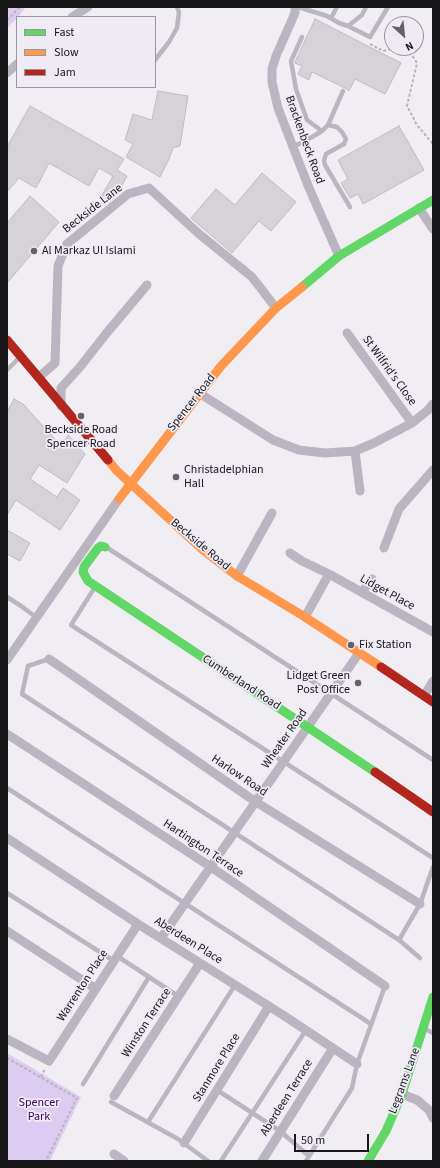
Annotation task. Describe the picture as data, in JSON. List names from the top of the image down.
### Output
{
  "streets": {
    "street": [
      "Brackenbeck Road",
      "Beckside Lane",
      "St Wilfrid's Close",
      "Spencer Road",
      "Beckside Road",
      "Lidget Place",
      "Cumberland Road",
      "Wheater Road",
      "Harlow Road",
      "Hartington Terrace",
      "Aberdeen Place",
      "Warrenton Place",
      "Winston Terrace",
      "Stanmore Place",
      "Legrams Lane",
      "Aberdeen Terrace"
    ]
  },
  "crossings": [
    ["Brackenbeck Road", "Spencer Road"],
    ["Beckside Lane", "Spencer Road"],
    ["Beckside Lane", "Beckside Road"],
    ["Spencer Road", "Beckside Road"],
    ["Beckside Road", "Wheater Road"],
    ["Cumberland Road", "Wheater Road"],
    ["Wheater Road", "Harlow Road"],
    ["Wheater Road", "Hartington Terrace"],
    ["Wheater Road", "Aberdeen Place"],
    ["Aberdeen Place", "Warrenton Place"],
    ["Aberdeen Place", "Winston Terrace"],
    ["Aberdeen Place", "Stanmore Place"],
    ["Aberdeen Place", "Aberdeen Terrace"]
  ],
  "parks": ["Spencer Park"],
  "places": [
    "Al Markaz Ul Islami",
    "Beckside Road Spencer Road",
    "Christadelphian Hall",
    "Fix Station",
    "Lidget Green Post Office"
  ],
  "legend": ["Fast", "Slow", "Jam"],
  "scale_bar": "50 m",
  "north": "bottom right"
}
